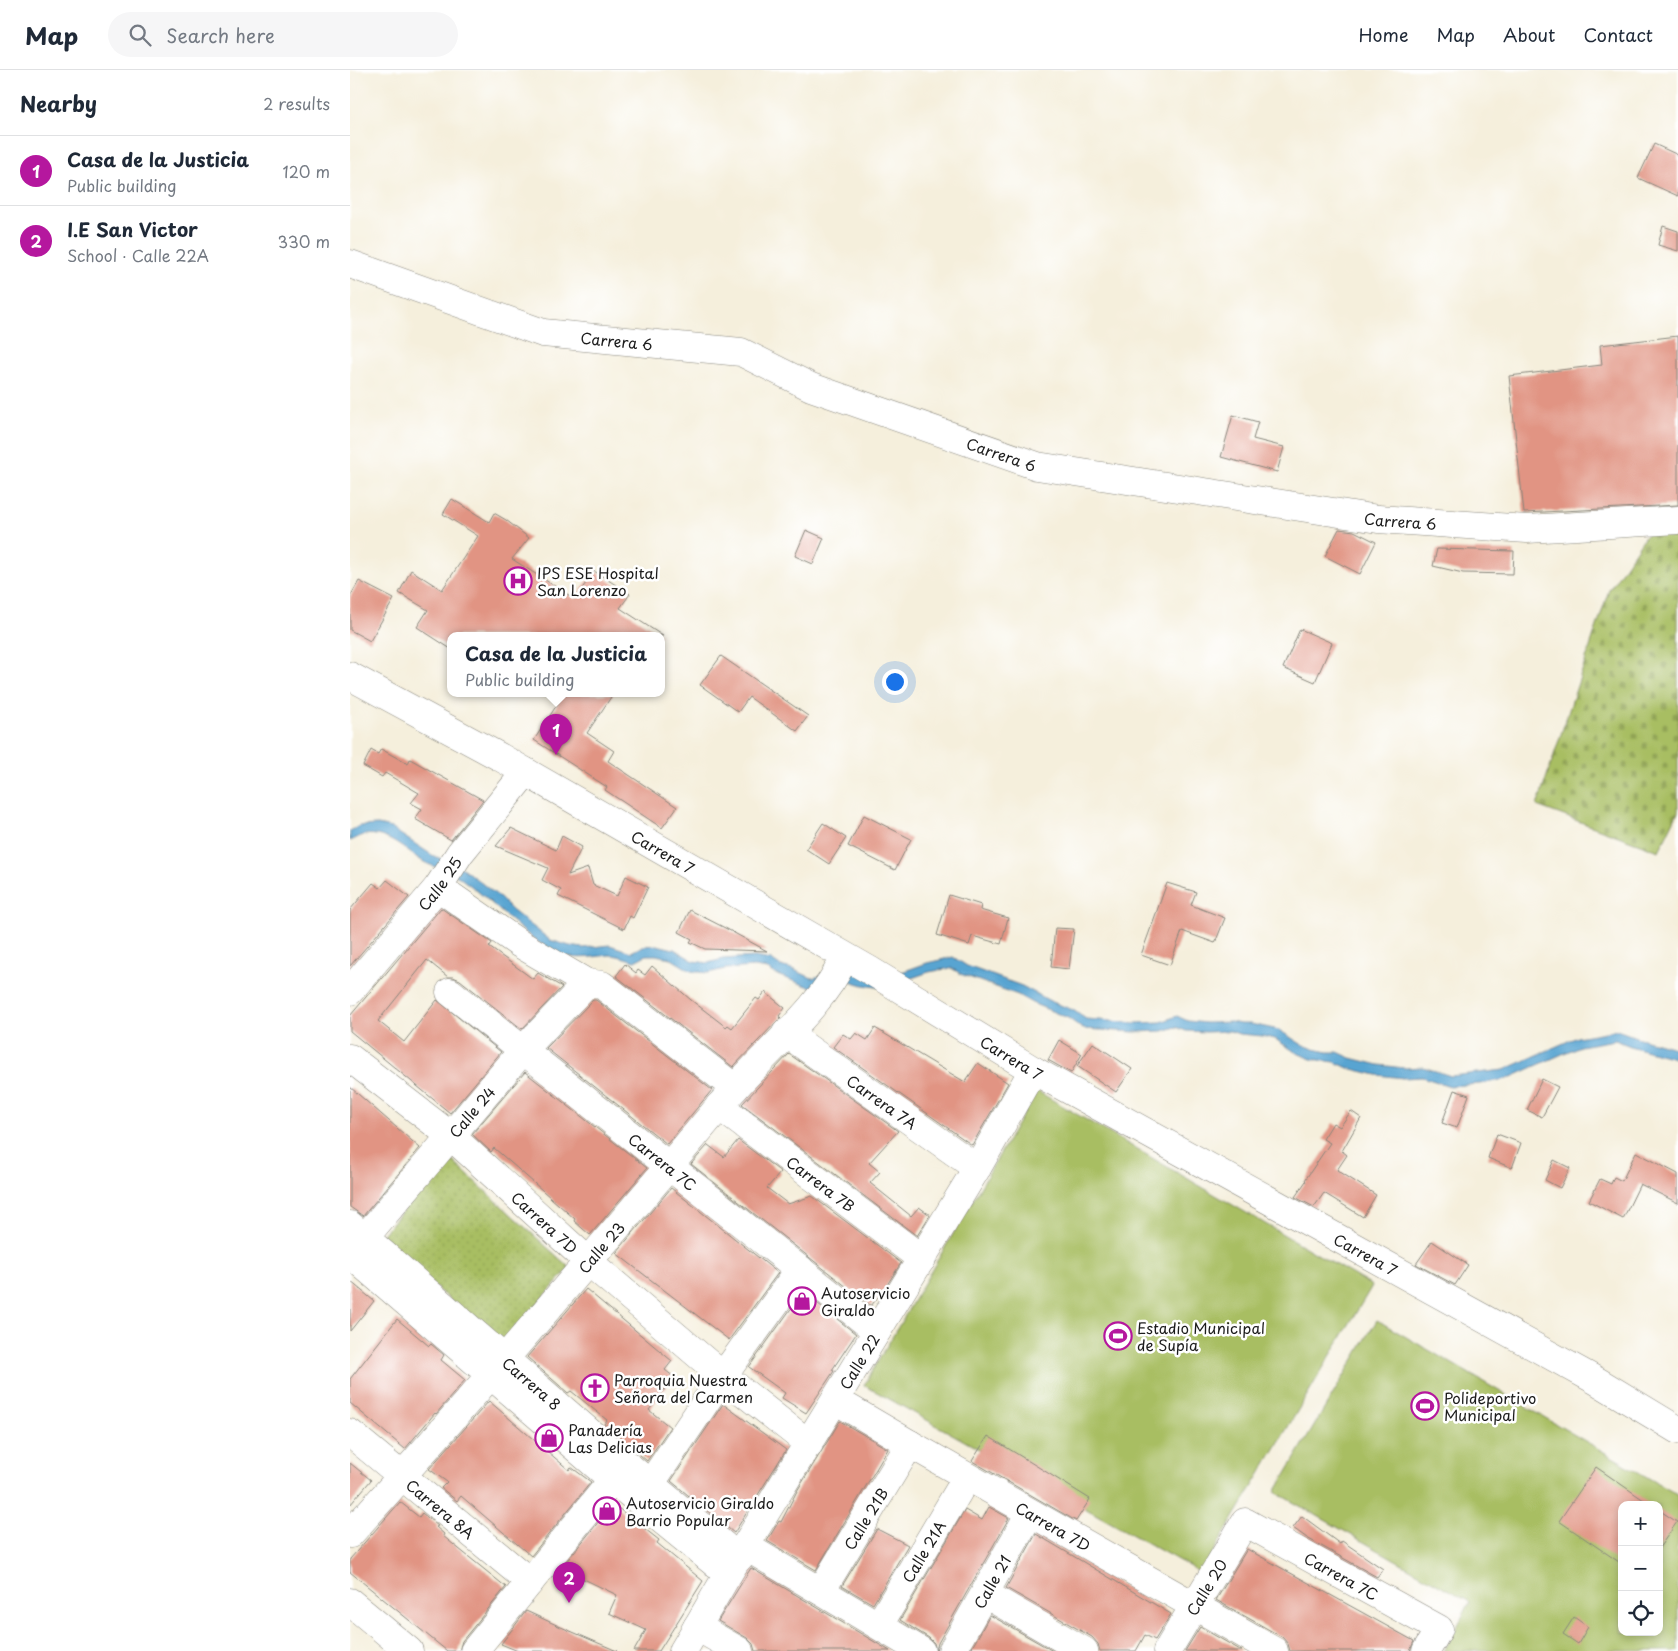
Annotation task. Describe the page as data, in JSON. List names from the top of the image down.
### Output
{
  "streets": {
    "street": [
      "Carrera 6",
      "Carrera 7",
      "Calle 25",
      "Carrera 7A",
      "Calle 24",
      "Carrera 7C",
      "Carrera 7B",
      "Carrera 7D",
      "Calle 23",
      "Calle 22",
      "Carrera 8",
      "Carrera 8A",
      "Calle 21B",
      "Calle 21A",
      "Calle 21",
      "Calle 20"
    ]
  },
  "crossings": [
    ["Carrera 7", "Calle 25"],
    ["Carrera 7", "Calle 23"],
    ["Carrera 7", "Calle 22"],
    ["Calle 25", "Carrera 7B"],
    ["Carrera 7A", "Calle 23"],
    ["Carrera 7A", "Calle 22"],
    ["Calle 24", "Carrera 7C"],
    ["Calle 24", "Carrera 7B"],
    ["Calle 24", "Carrera 7D"],
    ["Calle 24", "Carrera 8"],
    ["Carrera 7C", "Calle 23"],
    ["Carrera 7C", "Calle 22"],
    ["Carrera 7C", "Calle 20"],
    ["Carrera 7B", "Calle 23"],
    ["Carrera 7B", "Calle 22"],
    ["Carrera 7D", "Calle 23"],
    ["Carrera 7D", "Calle 22"],
    ["Carrera 7D", "Calle 21B"],
    ["Carrera 7D", "Calle 21A"],
    ["Carrera 7D", "Calle 21"],
    ["Carrera 7D", "Calle 20"],
    ["Calle 23", "Carrera 8"],
    ["Calle 23", "Carrera 8A"],
    ["Calle 22", "Carrera 8"],
    ["Carrera 8", "Calle 21B"],
    ["Carrera 8", "Calle 21A"]
  ],
  "places": {
    "hospital": ["IPS ESE Hospital San Lorenzo"],
    "shop": ["Autoservicio Giraldo", "Panadería Las Delicias", "Autoservicio Giraldo Barrio Popular"],
    "sports": ["Estadio Municipal de Supía", "Polideportivo Municipal"],
    "church": ["Parroquia Nuestra Señora del Carmen"]
  },
  "page": {
    "header": "Map",
    "search": "Search here",
    "nav": [
      "Home",
      "Map",
      "About",
      "Contact"
    ],
    "heading": ["Nearby", "2 results"],
    "list": [
      {
        "mark": "1",
        "name": "Casa de la Justicia",
        "note": "Public building",
        "value": "120 m"
      },
      {
        "mark": "2",
        "name": "I.E San Victor",
        "note": "School · Calle 22A",
        "value": "330 m"
      }
    ],
    "popup": ["Casa de la Justicia", "Public building"],
    "pins": ["1", "2"],
    "map_buttons": ["+", "−"]
  }
}
